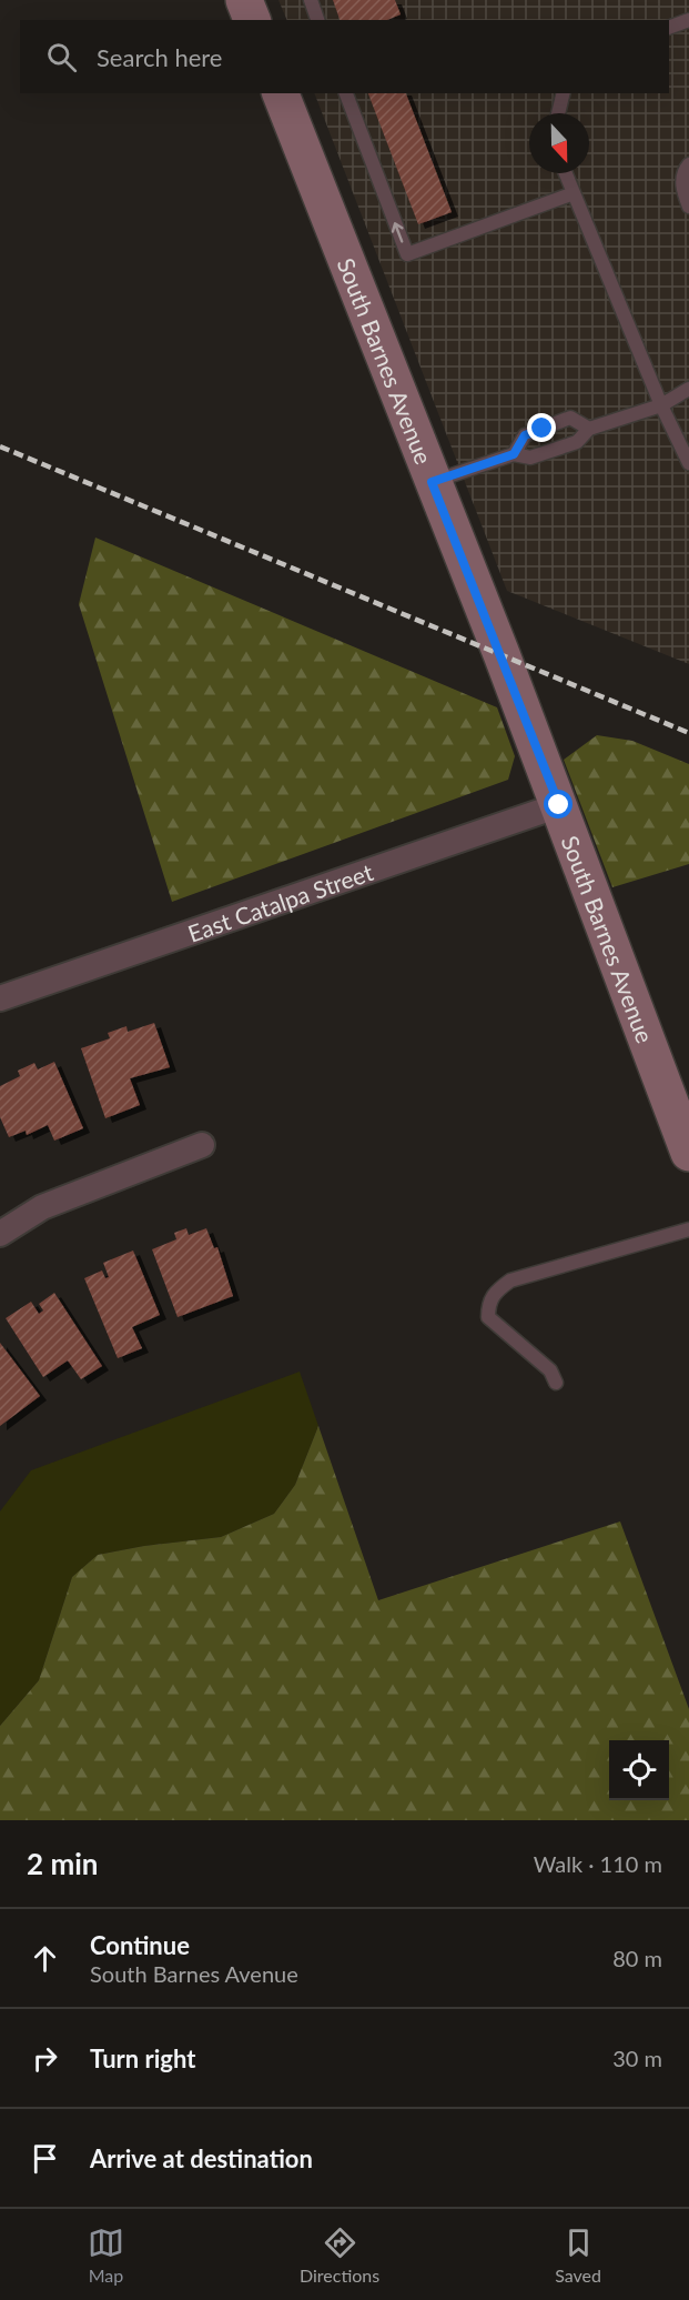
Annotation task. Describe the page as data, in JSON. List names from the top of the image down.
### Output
{
  "streets": {
    "street": ["South Barnes Avenue", "East Catalpa Street"]
  },
  "crossings": [
    ["South Barnes Avenue", "East Catalpa Street"]
  ],
  "north": "bottom",
  "page": {
    "search": "Search here",
    "heading": ["2 min", "Walk · 110 m"],
    "list": [
      ["Continue", "South Barnes Avenue", "80 m"],
      ["Turn right", "30 m"],
      "Arrive at destination"
    ],
    "nav": ["Map", "Directions", "Saved"]
  }
}
